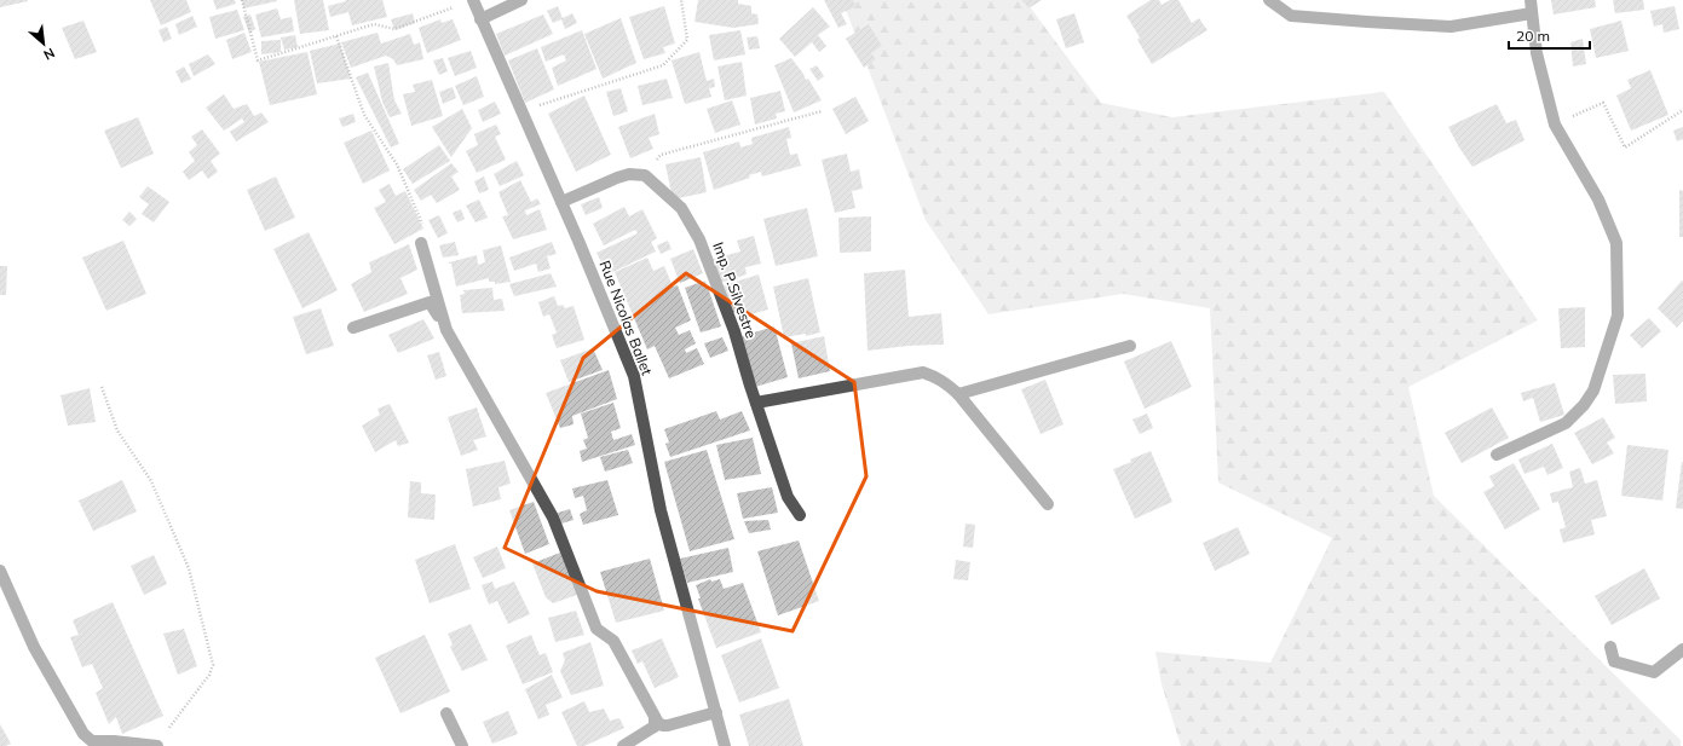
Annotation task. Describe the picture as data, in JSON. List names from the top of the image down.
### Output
{
  "streets": {
    "street": ["Imp. P.Silvestre", "Rue Nicolas Ballet"]
  },
  "scale_bar": "20 m",
  "north": "bottom right"
}
